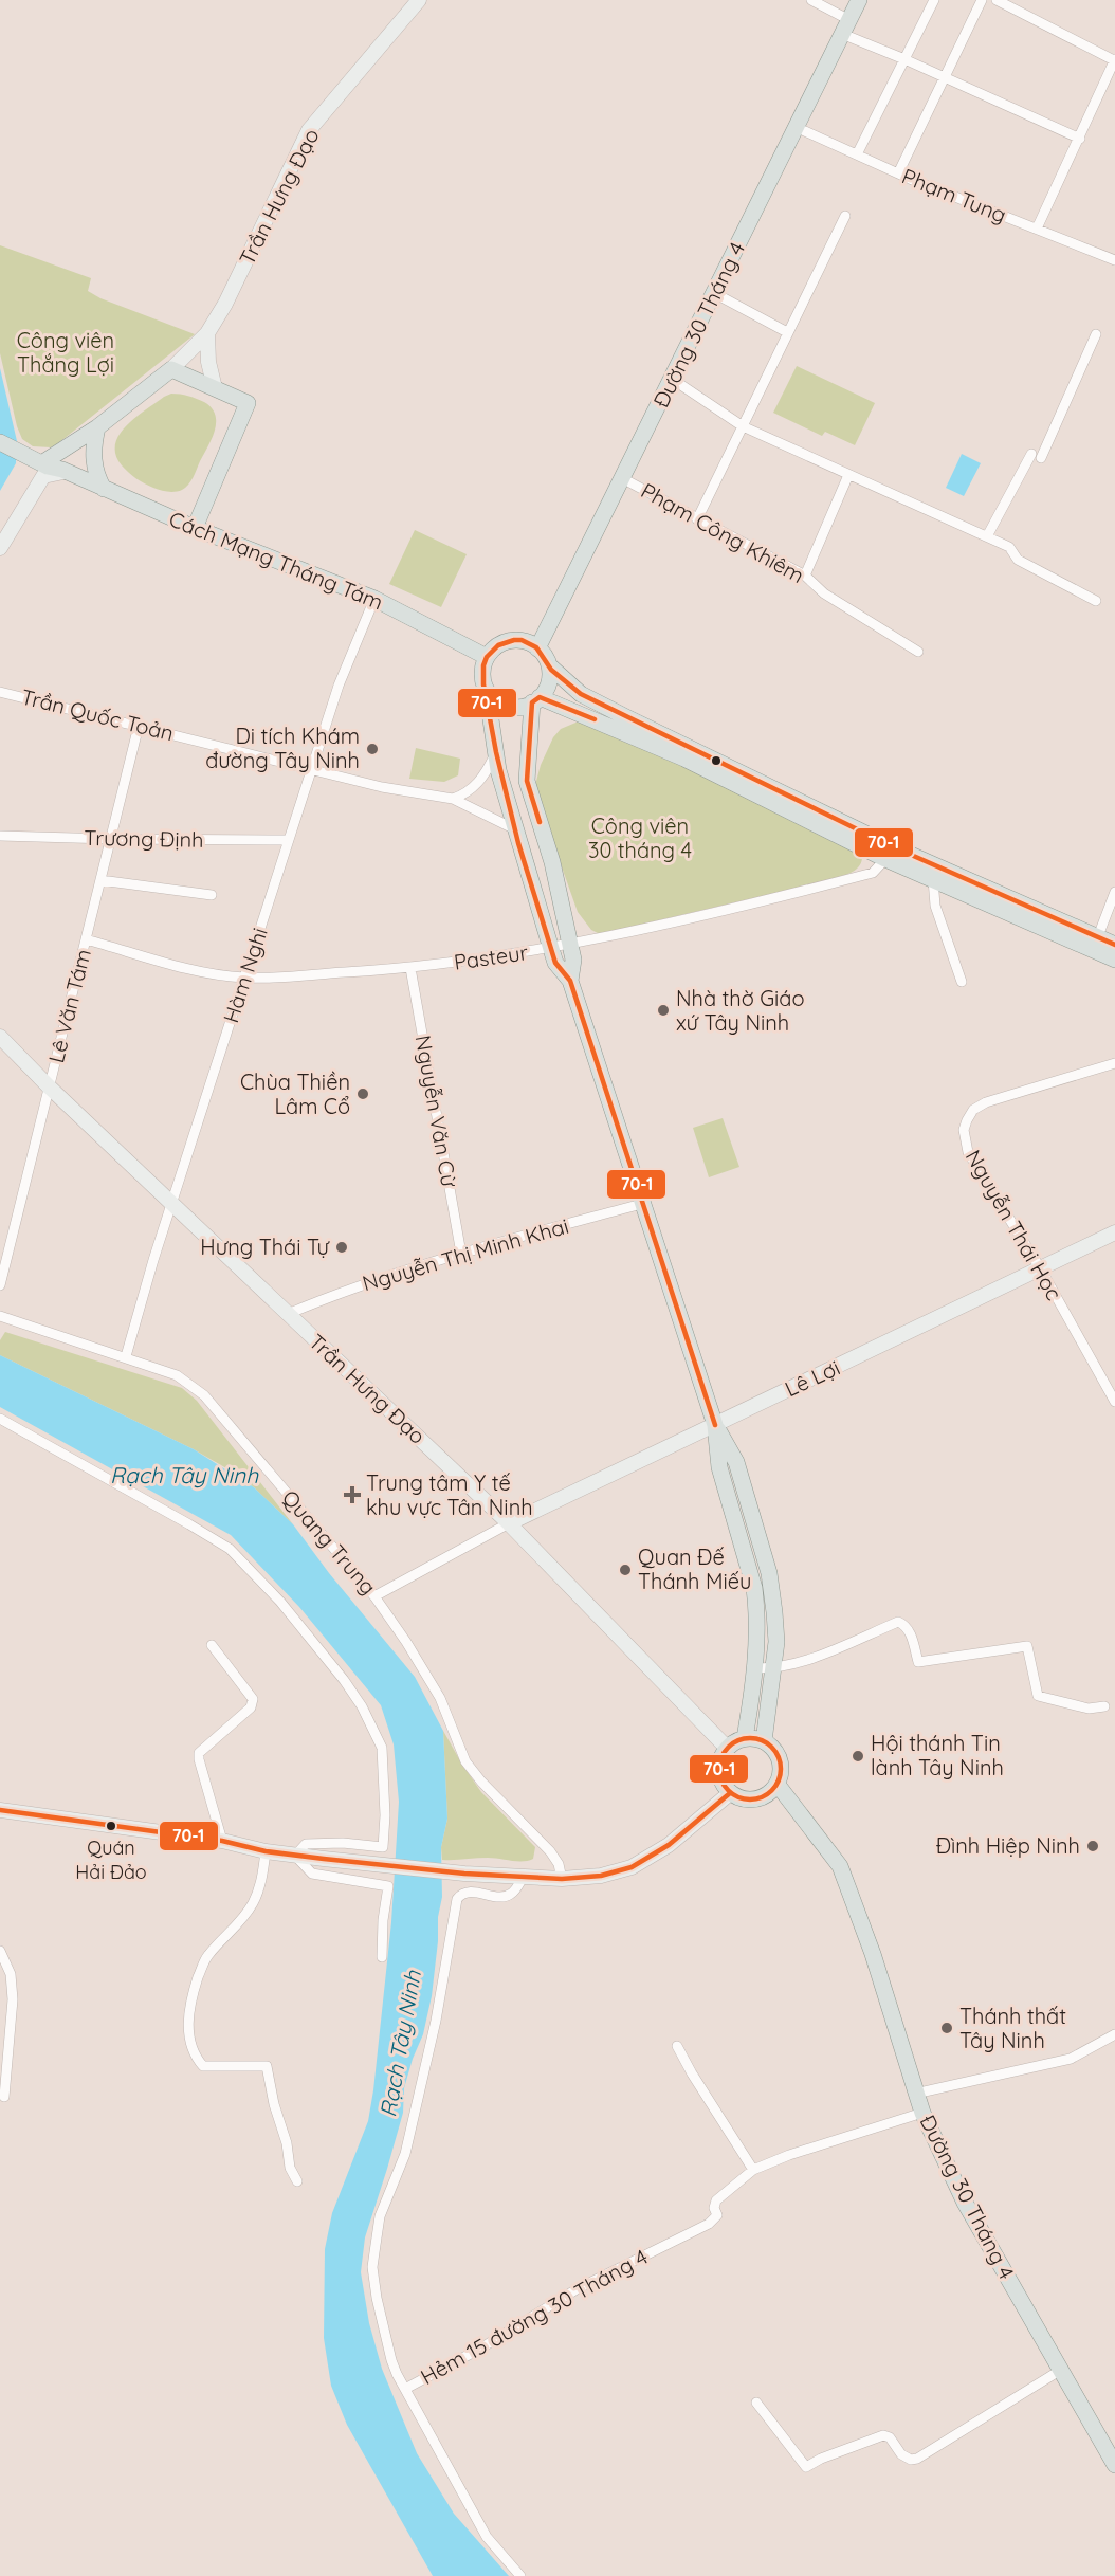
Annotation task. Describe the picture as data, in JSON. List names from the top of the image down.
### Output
{
  "streets": {
    "main road": ["Trần Hưng Đạo", "Đường 30 Tháng 4", "Cách Mạng Tháng Tám"],
    "street": [
      "Phạm Tung",
      "Phạm Công Khiêm",
      "Trần Quốc Toản",
      "Trương Định",
      "Pasteur",
      "Hàm Nghi",
      "Lê Văn Tám",
      "Nguyễn Văn Cừ",
      "Nguyễn Thái Học",
      "Nguyễn Thị Minh Khai",
      "Lê Lợi",
      "Quang Trung",
      "Hẻm 15 đường 30 Tháng 4"
    ]
  },
  "crossings": [
    ["Phạm Tung", "Đường 30 Tháng 4"],
    ["Trần Hưng Đạo", "Đường 30 Tháng 4"],
    ["Trần Hưng Đạo", "Cách Mạng Tháng Tám"],
    ["Trần Hưng Đạo", "Hàm Nghi"],
    ["Trần Hưng Đạo", "Lê Văn Tám"],
    ["Trần Hưng Đạo", "Nguyễn Thị Minh Khai"],
    ["Trần Hưng Đạo", "Lê Lợi"],
    ["Đường 30 Tháng 4", "Phạm Công Khiêm"],
    ["Đường 30 Tháng 4", "Cách Mạng Tháng Tám"],
    ["Đường 30 Tháng 4", "Hẻm 15 đường 30 Tháng 4"],
    ["Cách Mạng Tháng Tám", "Hàm Nghi"],
    ["Trần Quốc Toản", "Hàm Nghi"],
    ["Trần Quốc Toản", "Lê Văn Tám"],
    ["Trương Định", "Hàm Nghi"],
    ["Trương Định", "Lê Văn Tám"],
    ["Pasteur", "Hàm Nghi"],
    ["Pasteur", "Lê Văn Tám"],
    ["Pasteur", "Nguyễn Văn Cừ"],
    ["Hàm Nghi", "Quang Trung"],
    ["Nguyễn Văn Cừ", "Nguyễn Thị Minh Khai"],
    ["Nguyễn Thái Học", "Lê Lợi"]
  ],
  "water": ["Rạch Tây Ninh"],
  "parks": ["Công viên Thắng Lợi", "Công viên 30 tháng 4"],
  "places": {
    "other": [
      "Di tích Khám đường Tây Ninh",
      "Nhà thờ Giáo xứ Tây Ninh",
      "Chùa Thiền Lâm Cổ",
      "Hưng Thái Tự",
      "Quan Đế Thánh Miếu",
      "Hội thánh Tin lành Tây Ninh",
      "Quán Hải Đảo",
      "Đình Hiệp Ninh",
      "Thánh thất Tây Ninh"
    ],
    "health": ["Trung tâm Y tế khu vực Tân Ninh"]
  },
  "lines": ["transit line 70-1"]
}
